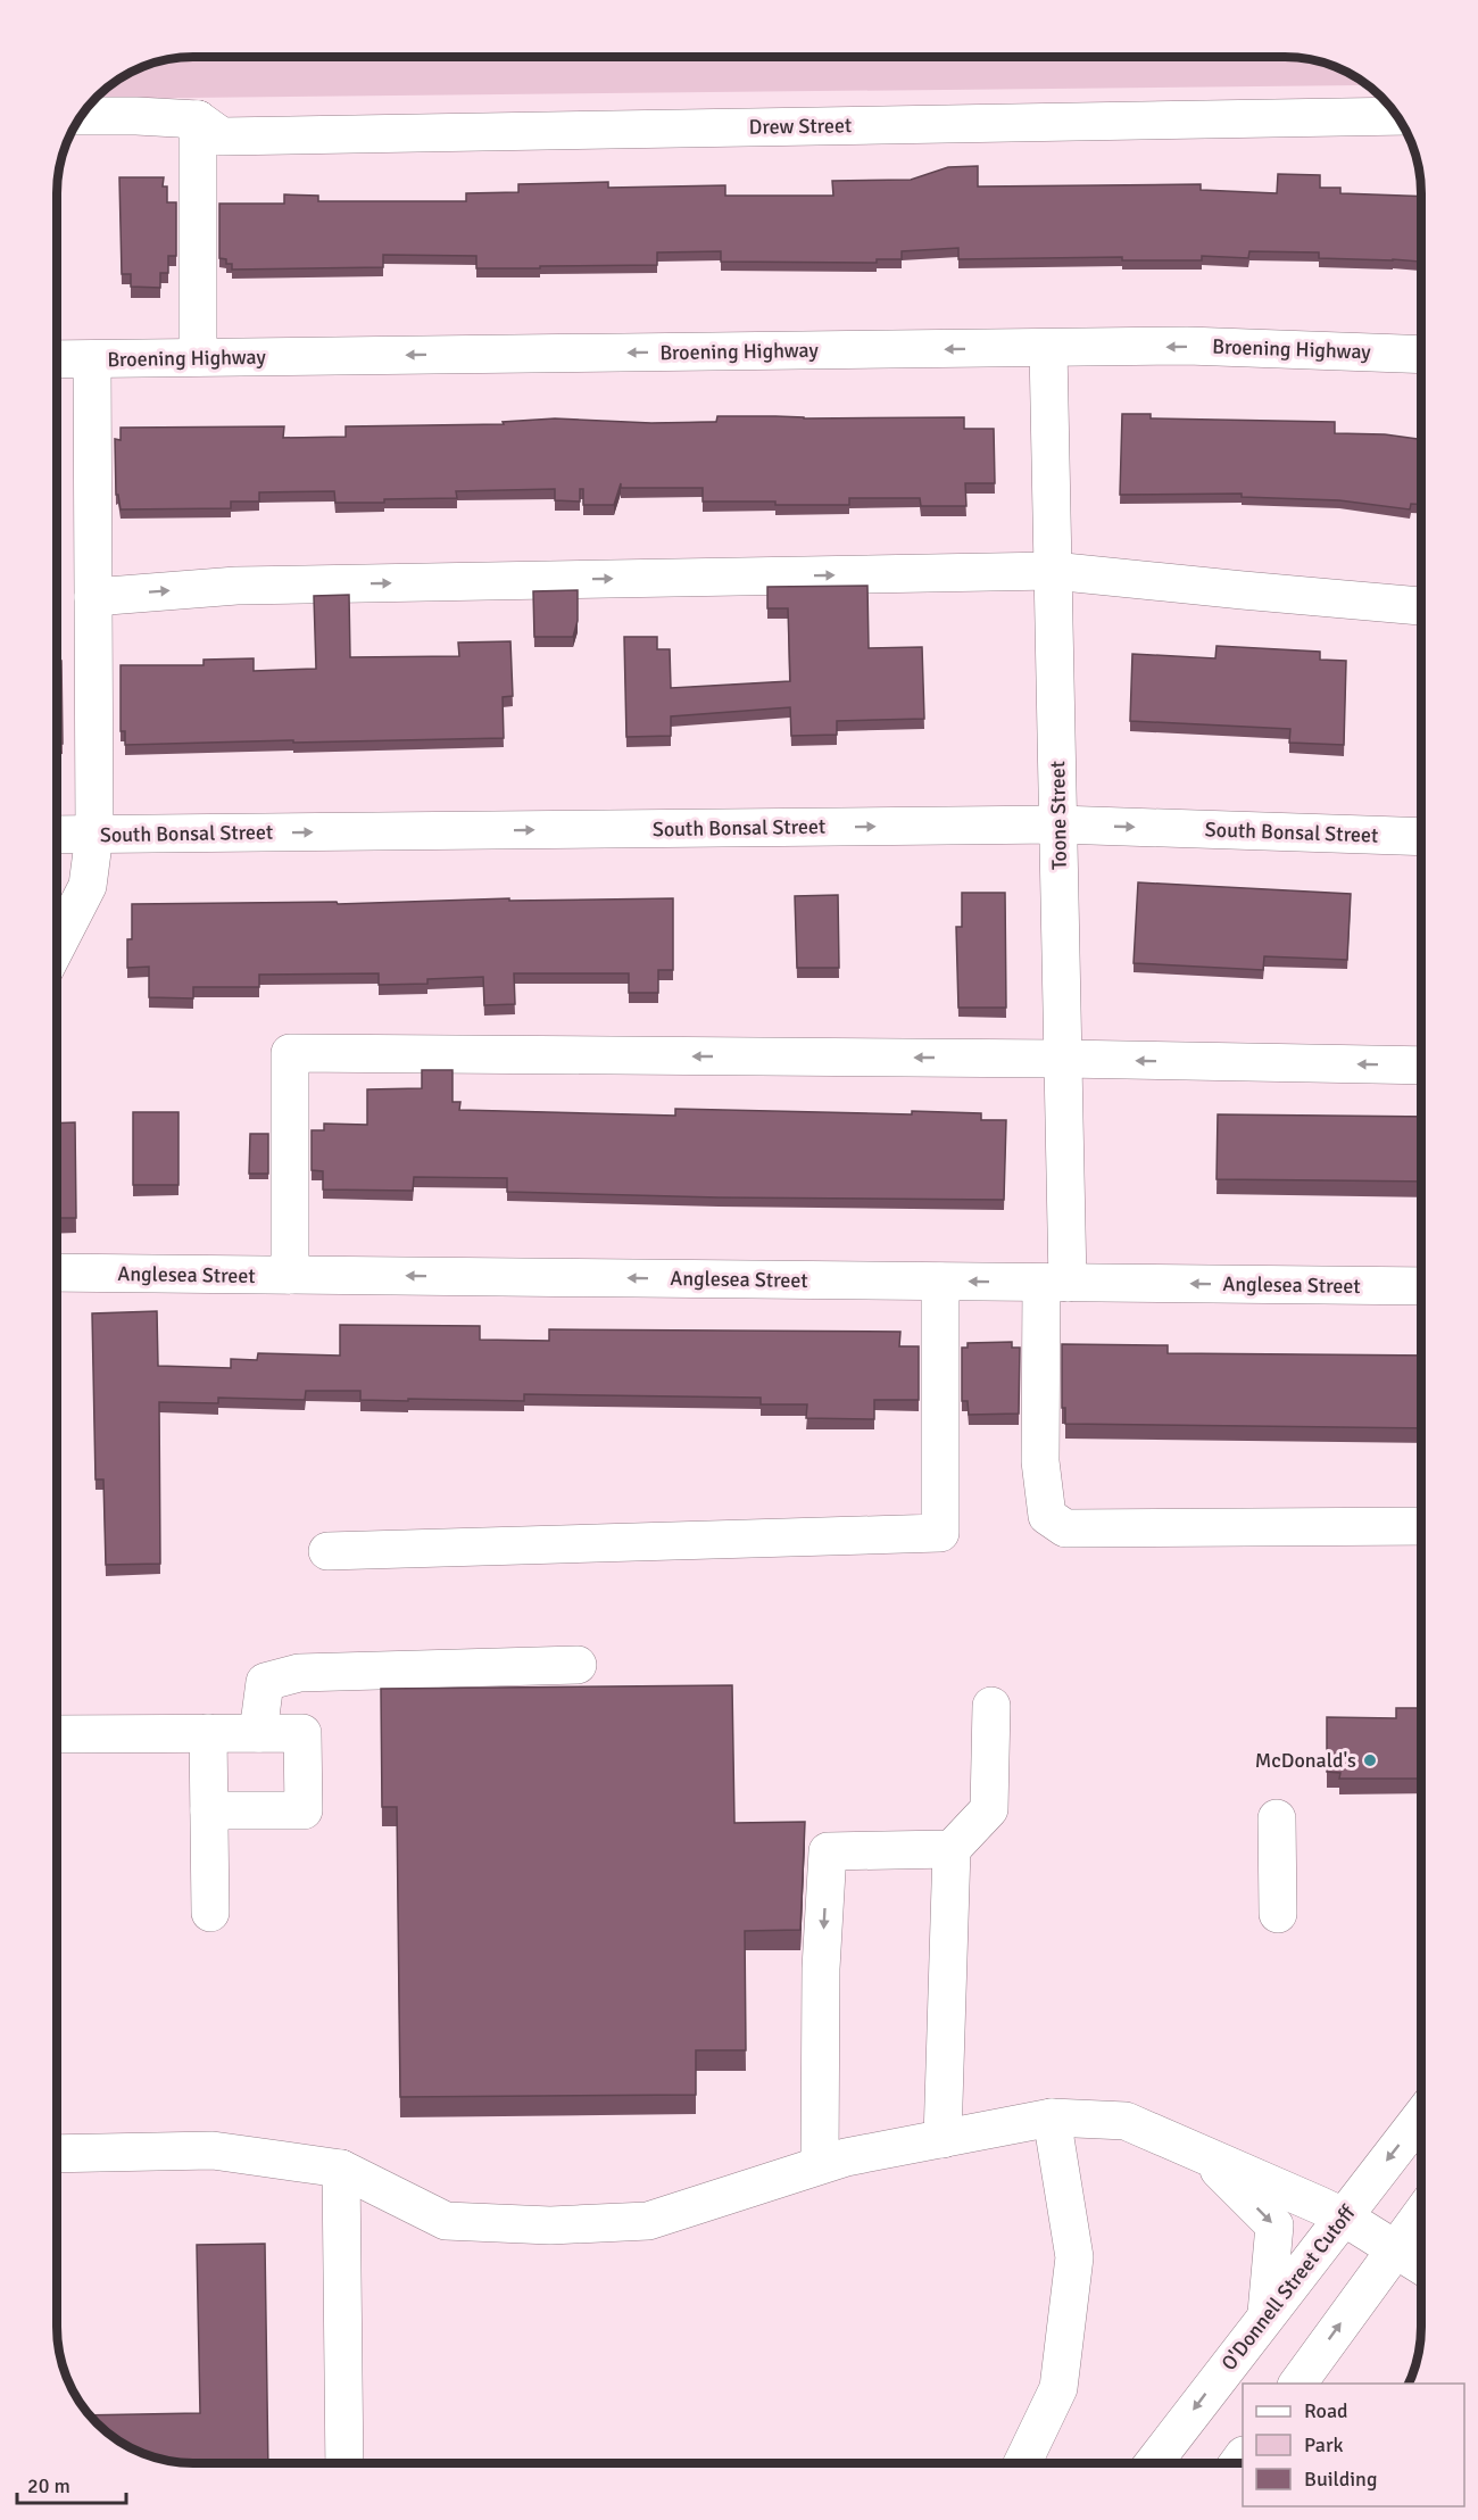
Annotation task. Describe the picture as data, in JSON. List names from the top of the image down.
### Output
{
  "streets": {
    "street": [
      "Drew Street",
      "Broening Highway",
      "Toone Street",
      "South Bonsal Street",
      "Anglesea Street",
      "O'Donnell Street Cutoff"
    ]
  },
  "crossings": [
    ["Broening Highway", "Toone Street"],
    ["Toone Street", "South Bonsal Street"],
    ["Toone Street", "Anglesea Street"]
  ],
  "one_way": ["O'Donnell Street Cutoff"],
  "places": ["McDonald's"],
  "legend": ["Road", "Park", "Building"],
  "scale_bar": "20 m"
}
